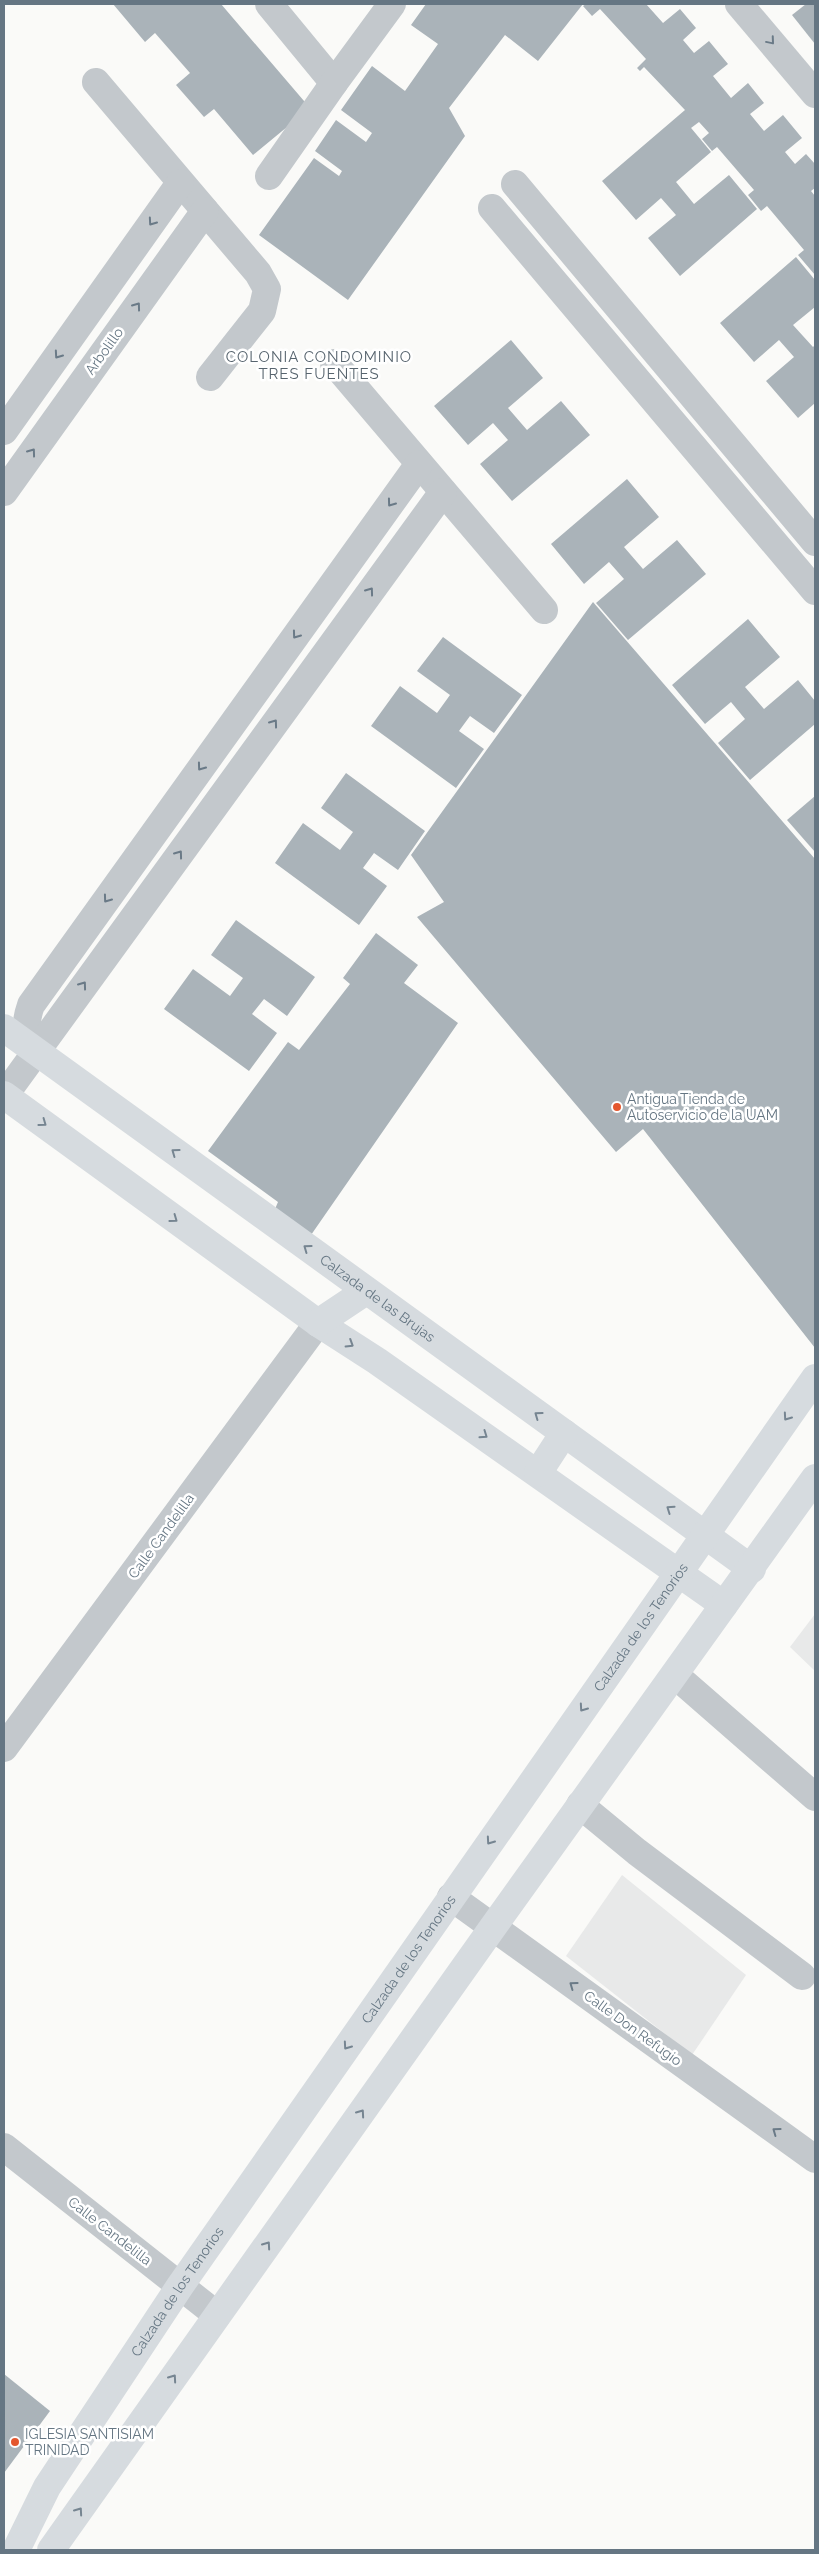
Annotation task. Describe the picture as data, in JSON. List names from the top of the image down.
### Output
{
  "streets": {
    "street": [
      "Arbolillo",
      "Calzada de las Brujas",
      "Calle Candelilla",
      "Calzada de los Tenorios",
      "Calle Don Refugio"
    ]
  },
  "crossings": [
    ["Calzada de las Brujas", "Calzada de los Tenorios"],
    ["Calle Candelilla", "Calzada de los Tenorios"],
    ["Calzada de los Tenorios", "Calle Don Refugio"]
  ],
  "districts": ["COLONIA CONDOMINIO TRES FUENTES"],
  "places": ["Antigua Tienda de Autoservicio de la UAM", "IGLESIA SANTISIAM TRINIDAD"]
}
